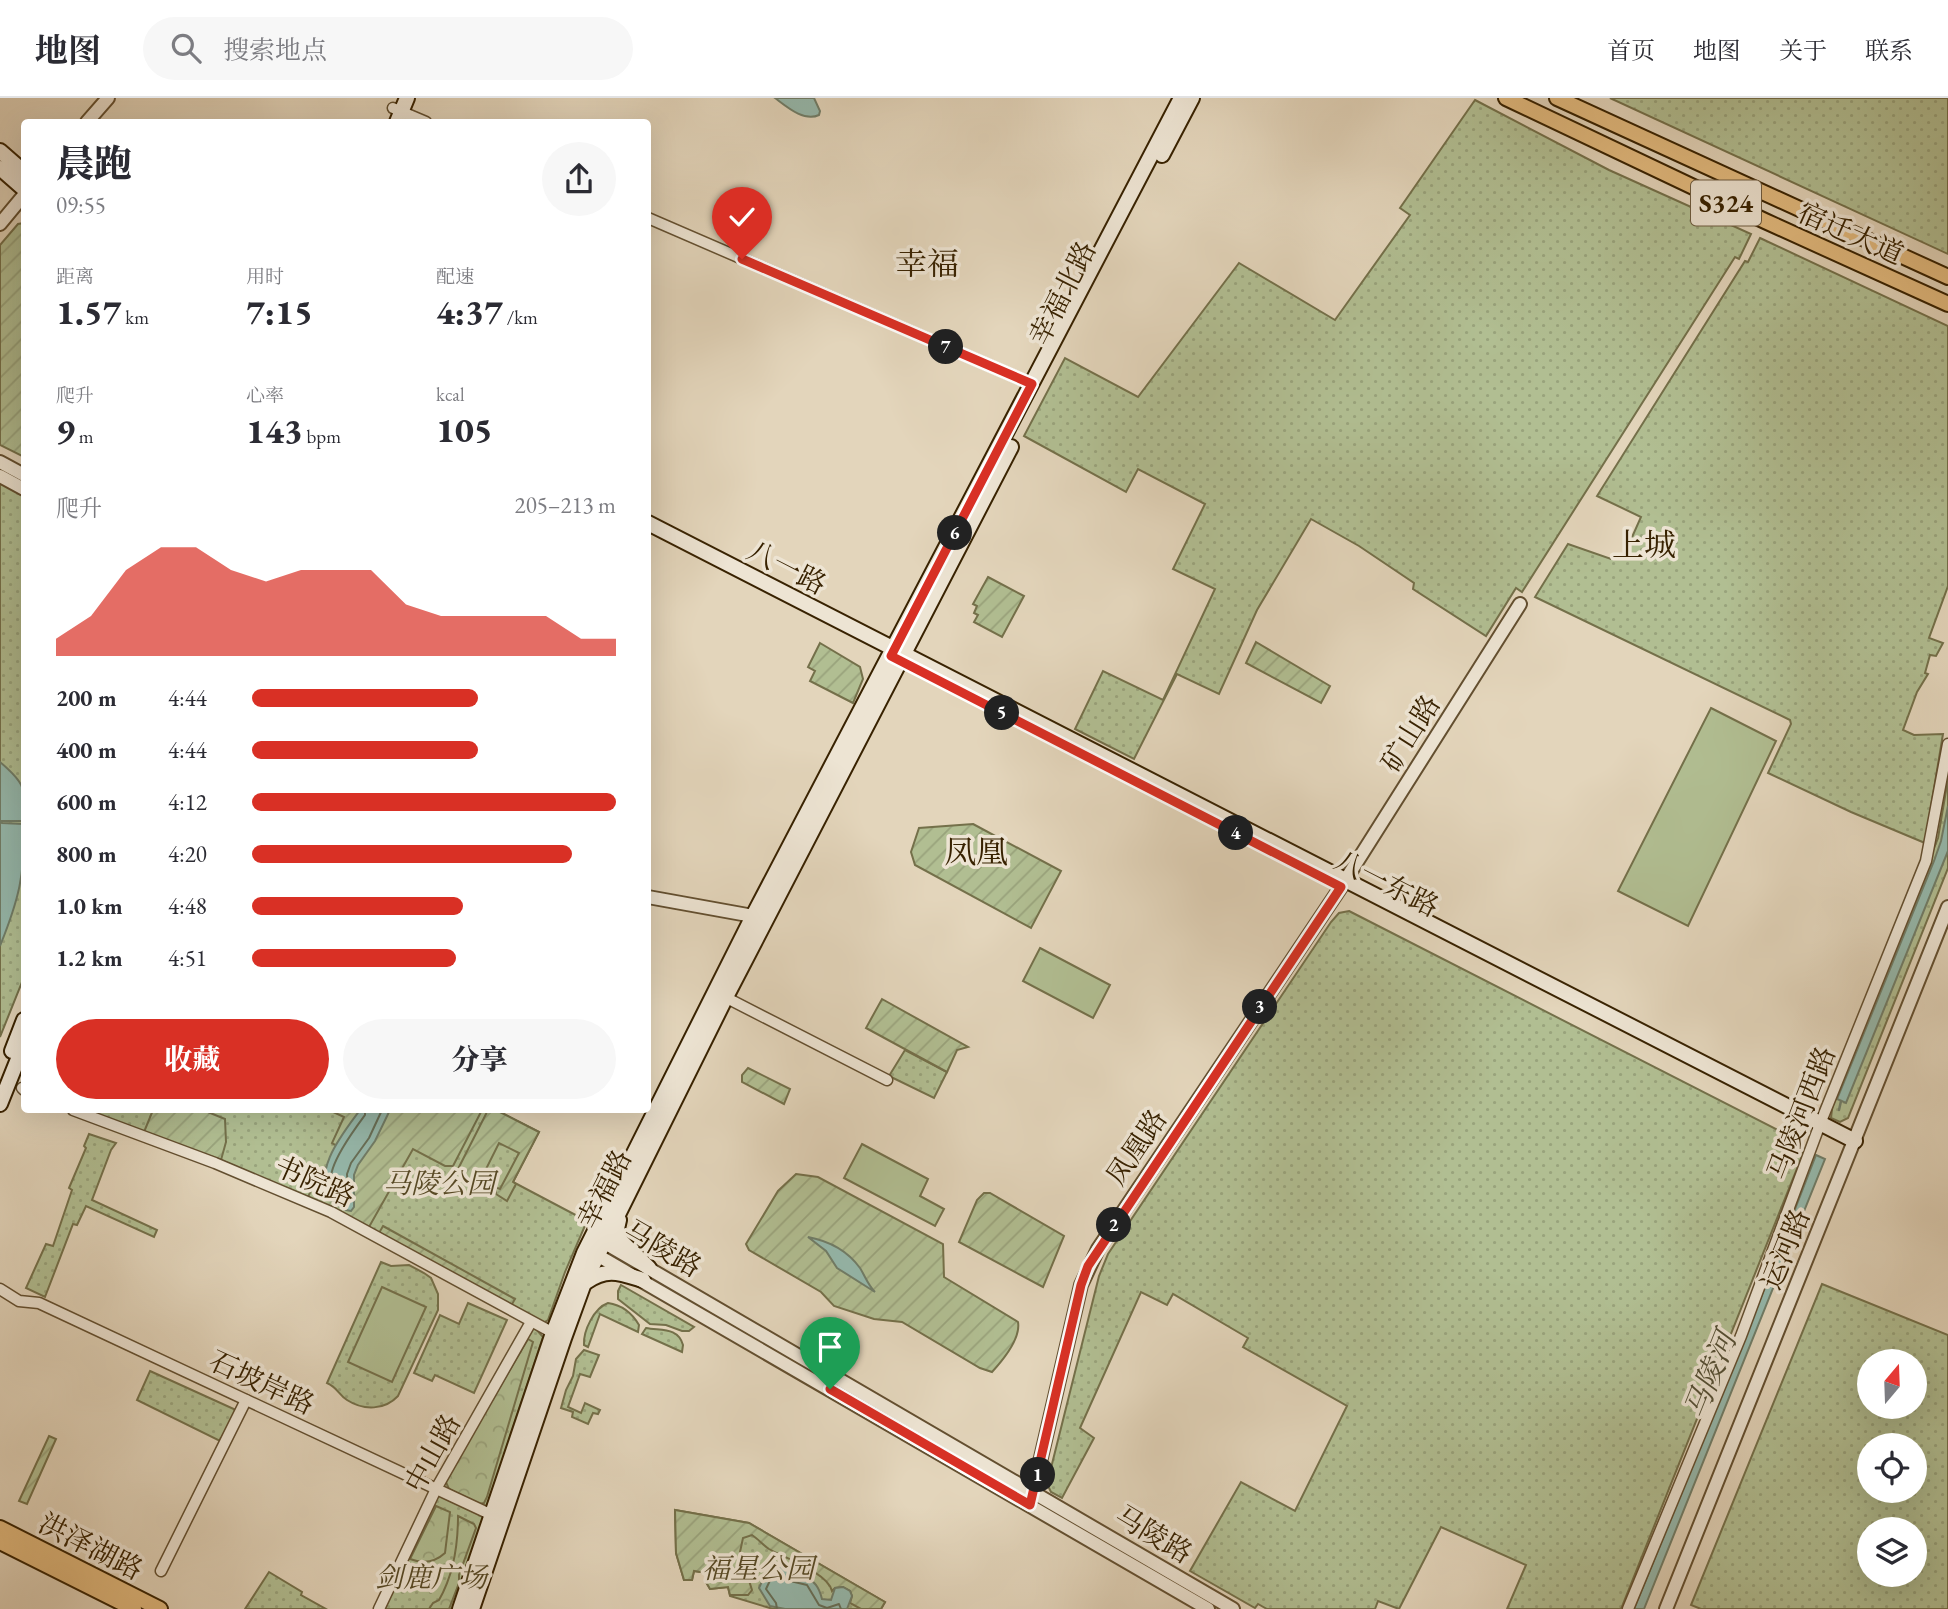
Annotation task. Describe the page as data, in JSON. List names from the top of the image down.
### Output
{
  "streets": {
    "main road": [
      "S324",
      "宿迁大道",
      "幸福北路",
      "八一路",
      "八一东路",
      "幸福路",
      "洪泽湖路"
    ],
    "street": [
      "矿山路",
      "马陵河西路",
      "凤凰路",
      "书院路",
      "马陵路",
      "运河路",
      "石坡岸路",
      "中山路"
    ]
  },
  "crossings": [
    ["幸福北路", "八一路"],
    ["幸福北路", "八一东路"],
    ["幸福北路", "幸福路"],
    ["八一路", "八一东路"],
    ["八一路", "幸福路"],
    ["矿山路", "八一东路"],
    ["矿山路", "凤凰路"],
    ["八一东路", "马陵河西路"],
    ["八一东路", "凤凰路"],
    ["八一东路", "幸福路"],
    ["八一东路", "运河路"],
    ["凤凰路", "马陵路"],
    ["书院路", "幸福路"],
    ["书院路", "中山路"],
    ["幸福路", "马陵路"],
    ["幸福路", "石坡岸路"],
    ["石坡岸路", "中山路"]
  ],
  "districts": ["幸福", "上城", "凤凰"],
  "water": ["马陵河"],
  "parks": ["马陵公园", "福星公园", "剑鹿广场"],
  "north": "top",
  "page": {
    "header": "地图",
    "search": "搜索地点",
    "nav": [
      "首页",
      "地图",
      "关于",
      "联系"
    ],
    "heading": ["晨跑", "09:55"],
    "stats": [
      ["距离", "1.57 km"],
      ["用时", "7:15"],
      ["配速", "4:37 /km"],
      ["爬升", "9 m"],
      ["心率", "143 bpm"],
      ["kcal", "105"]
    ],
    "pins": [
      "7",
      "6",
      "5",
      "4",
      "3",
      "2",
      "1"
    ],
    "chart": ["爬升", "205–213 m"],
    "list": [
      {
        "name": "200 m",
        "note": "4:44"
      },
      {
        "name": "400 m",
        "note": "4:44"
      },
      {
        "name": "600 m",
        "note": "4:12"
      },
      {
        "name": "800 m",
        "note": "4:20"
      },
      {
        "name": "1.0 km",
        "note": "4:48"
      },
      {
        "name": "1.2 km",
        "note": "4:51"
      }
    ],
    "buttons": ["收藏", "分享"]
  }
}
